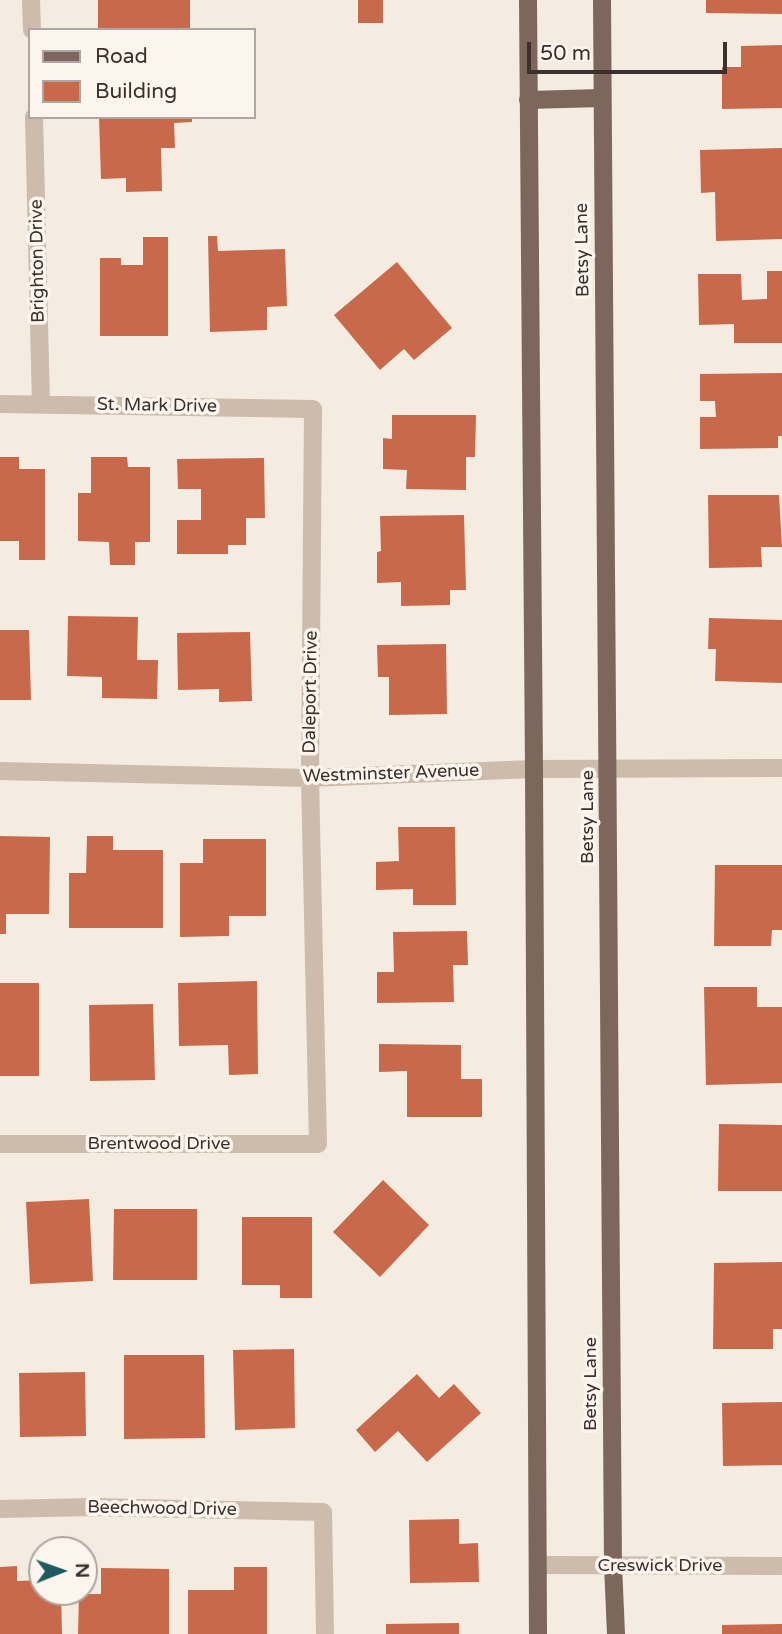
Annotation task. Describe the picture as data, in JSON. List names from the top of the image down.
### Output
{
  "streets": {
    "main road": ["Betsy Lane"],
    "street": [
      "Brighton Drive",
      "St. Mark Drive",
      "Daleport Drive",
      "Westminster Avenue",
      "Brentwood Drive",
      "Beechwood Drive",
      "Creswick Drive"
    ]
  },
  "crossings": [
    ["Betsy Lane", "Westminster Avenue"],
    ["Betsy Lane", "Creswick Drive"],
    ["Brighton Drive", "St. Mark Drive"],
    ["St. Mark Drive", "Daleport Drive"],
    ["Daleport Drive", "Westminster Avenue"],
    ["Daleport Drive", "Brentwood Drive"]
  ],
  "legend": ["Road", "Building"],
  "scale_bar": "50 m",
  "north": "right"
}
